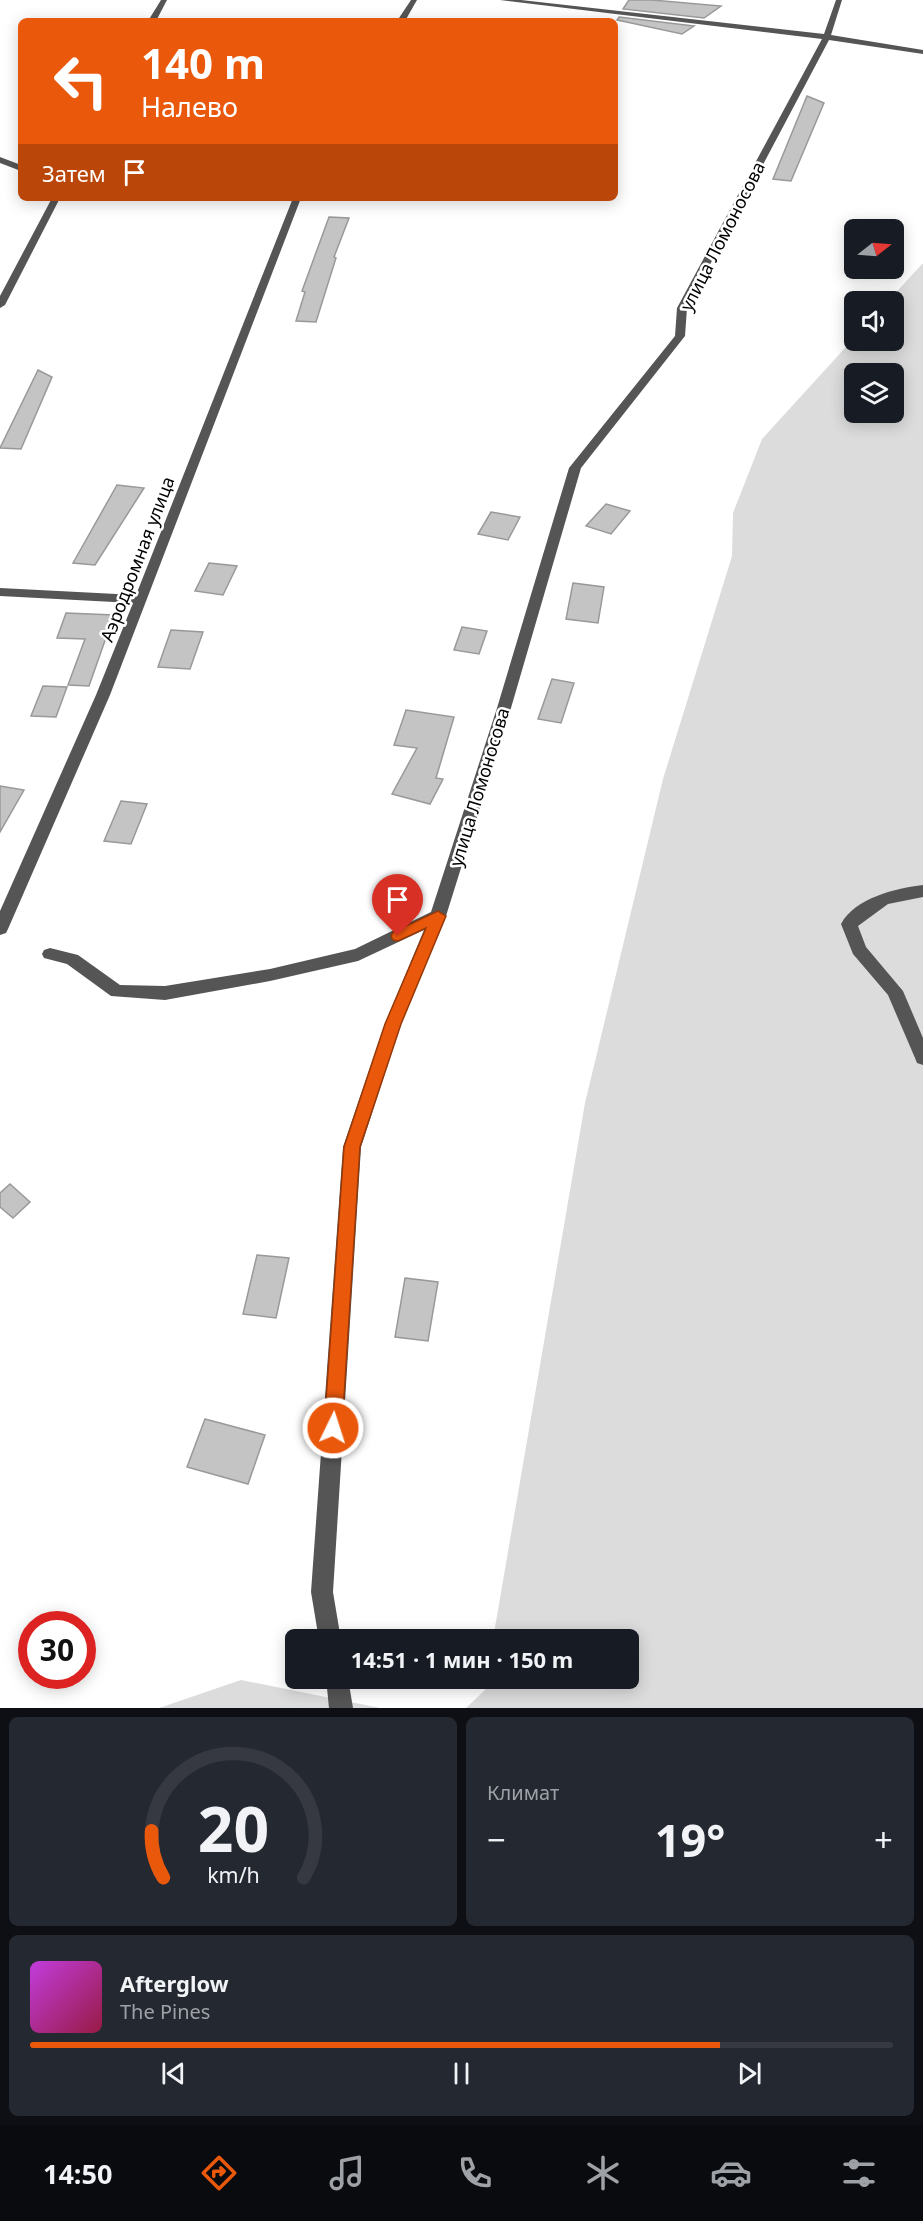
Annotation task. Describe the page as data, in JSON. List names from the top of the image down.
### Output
{
  "streets": {
    "street": ["улица Ломоносова", "Аэродромная улица"]
  },
  "north": "right",
  "page": {
    "turn": ["140 m", "Налево"],
    "then": "Затем",
    "limit": "30",
    "trip": "14:51 · 1 мин · 150 m",
    "tile": "Климат",
    "heat": ["−", "19°", "+"],
    "song": ["Afterglow", "The Pines"],
    "tabs": "14:50",
    "gauge": ["20", "km/h"]
  }
}
